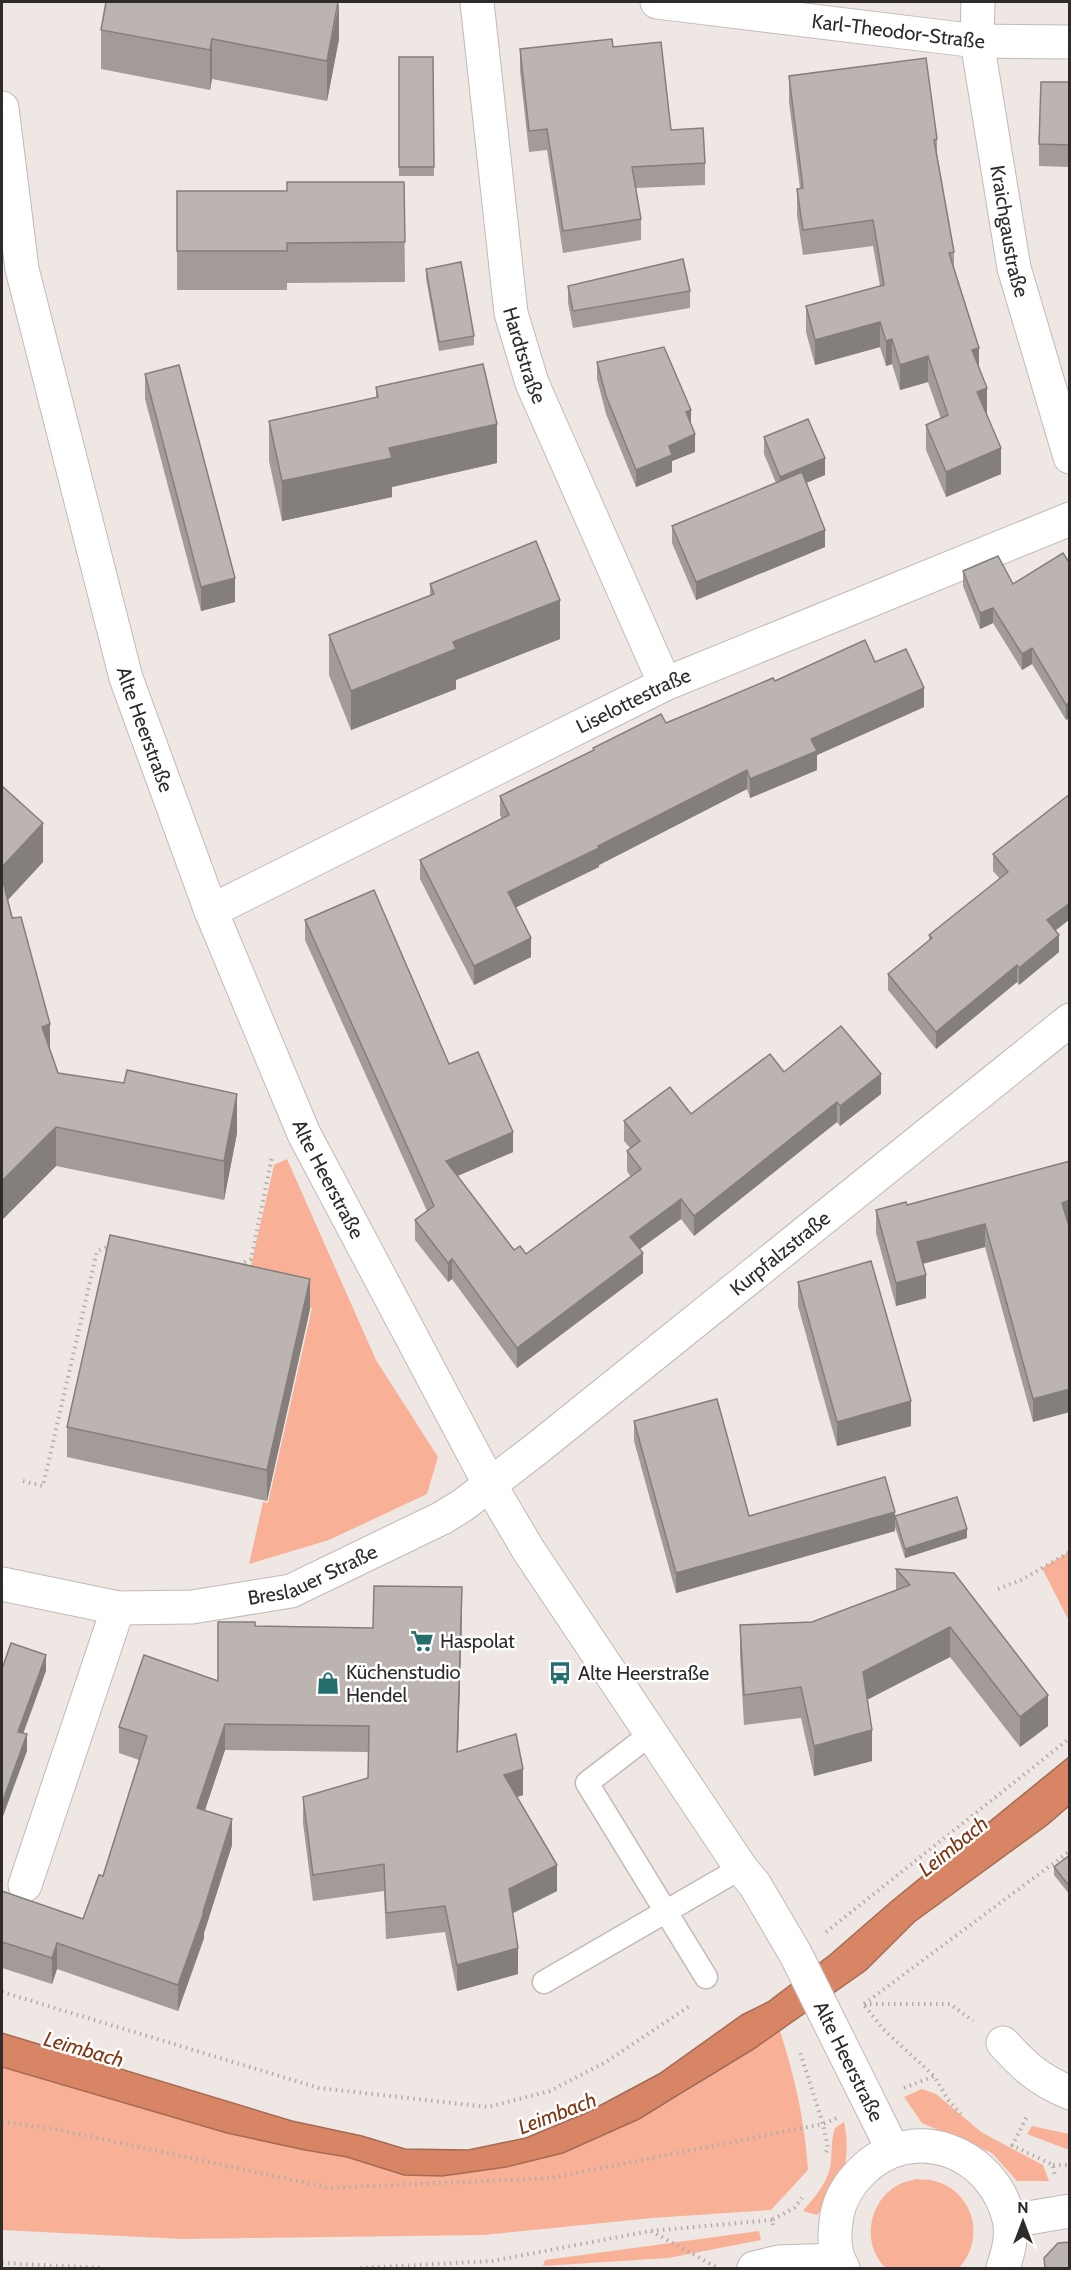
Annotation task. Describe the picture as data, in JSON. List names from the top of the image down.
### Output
{
  "streets": {
    "street": [
      "Karl-Theodor-Straße",
      "Kraichgaustraße",
      "Hardtstraße",
      "Liselottestraße",
      "Alte Heerstraße",
      "Kurpfalzstraße",
      "Breslauer Straße"
    ]
  },
  "crossings": [
    ["Karl-Theodor-Straße", "Kraichgaustraße"],
    ["Hardtstraße", "Liselottestraße"],
    ["Liselottestraße", "Alte Heerstraße"],
    ["Alte Heerstraße", "Kurpfalzstraße"],
    ["Alte Heerstraße", "Breslauer Straße"],
    ["Kurpfalzstraße", "Breslauer Straße"]
  ],
  "water": ["Leimbach"],
  "places": {
    "supermarket": ["Haspolat"],
    "bus stop": ["Alte Heerstraße"],
    "shop": ["Küchenstudio Hendel"]
  },
  "north": "top"
}
